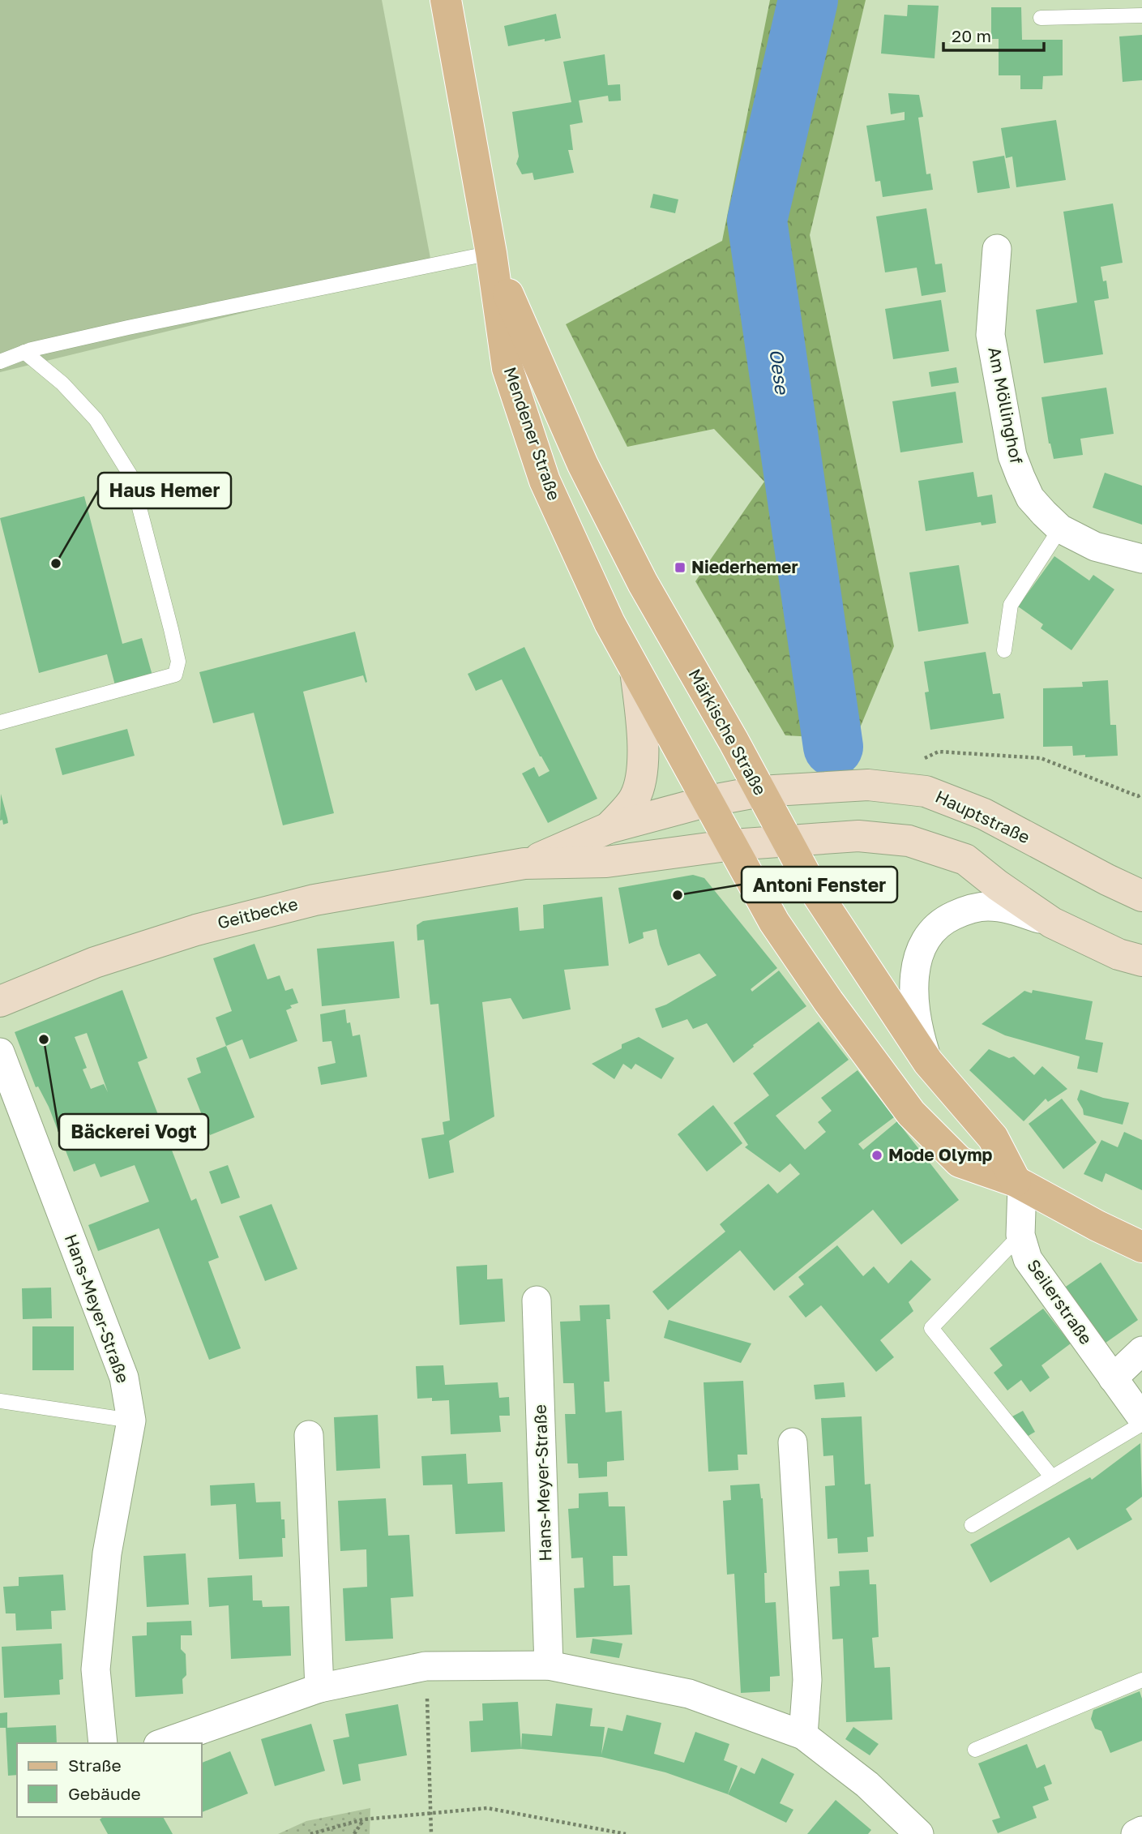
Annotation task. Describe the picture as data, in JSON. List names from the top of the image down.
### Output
{
  "streets": {
    "main road": ["Mendener Straße", "Märkische Straße"],
    "street": [
      "Am Möllinghof",
      "Hauptstraße",
      "Geitbecke",
      "Seilerstraße",
      "Hans-Meyer-Straße"
    ]
  },
  "crossings": [
    ["Mendener Straße", "Märkische Straße"],
    ["Mendener Straße", "Hauptstraße"],
    ["Mendener Straße", "Geitbecke"],
    ["Märkische Straße", "Hauptstraße"],
    ["Märkische Straße", "Seilerstraße"],
    ["Hauptstraße", "Geitbecke"]
  ],
  "water": ["Oese"],
  "places": {
    "other": [
      "Haus Hemer",
      "Antoni Fenster",
      "Bäckerei Vogt",
      "Mode Olymp"
    ],
    "transit": ["Niederhemer"]
  },
  "legend": ["Straße", "Gebäude"],
  "scale_bar": "20 m"
}
